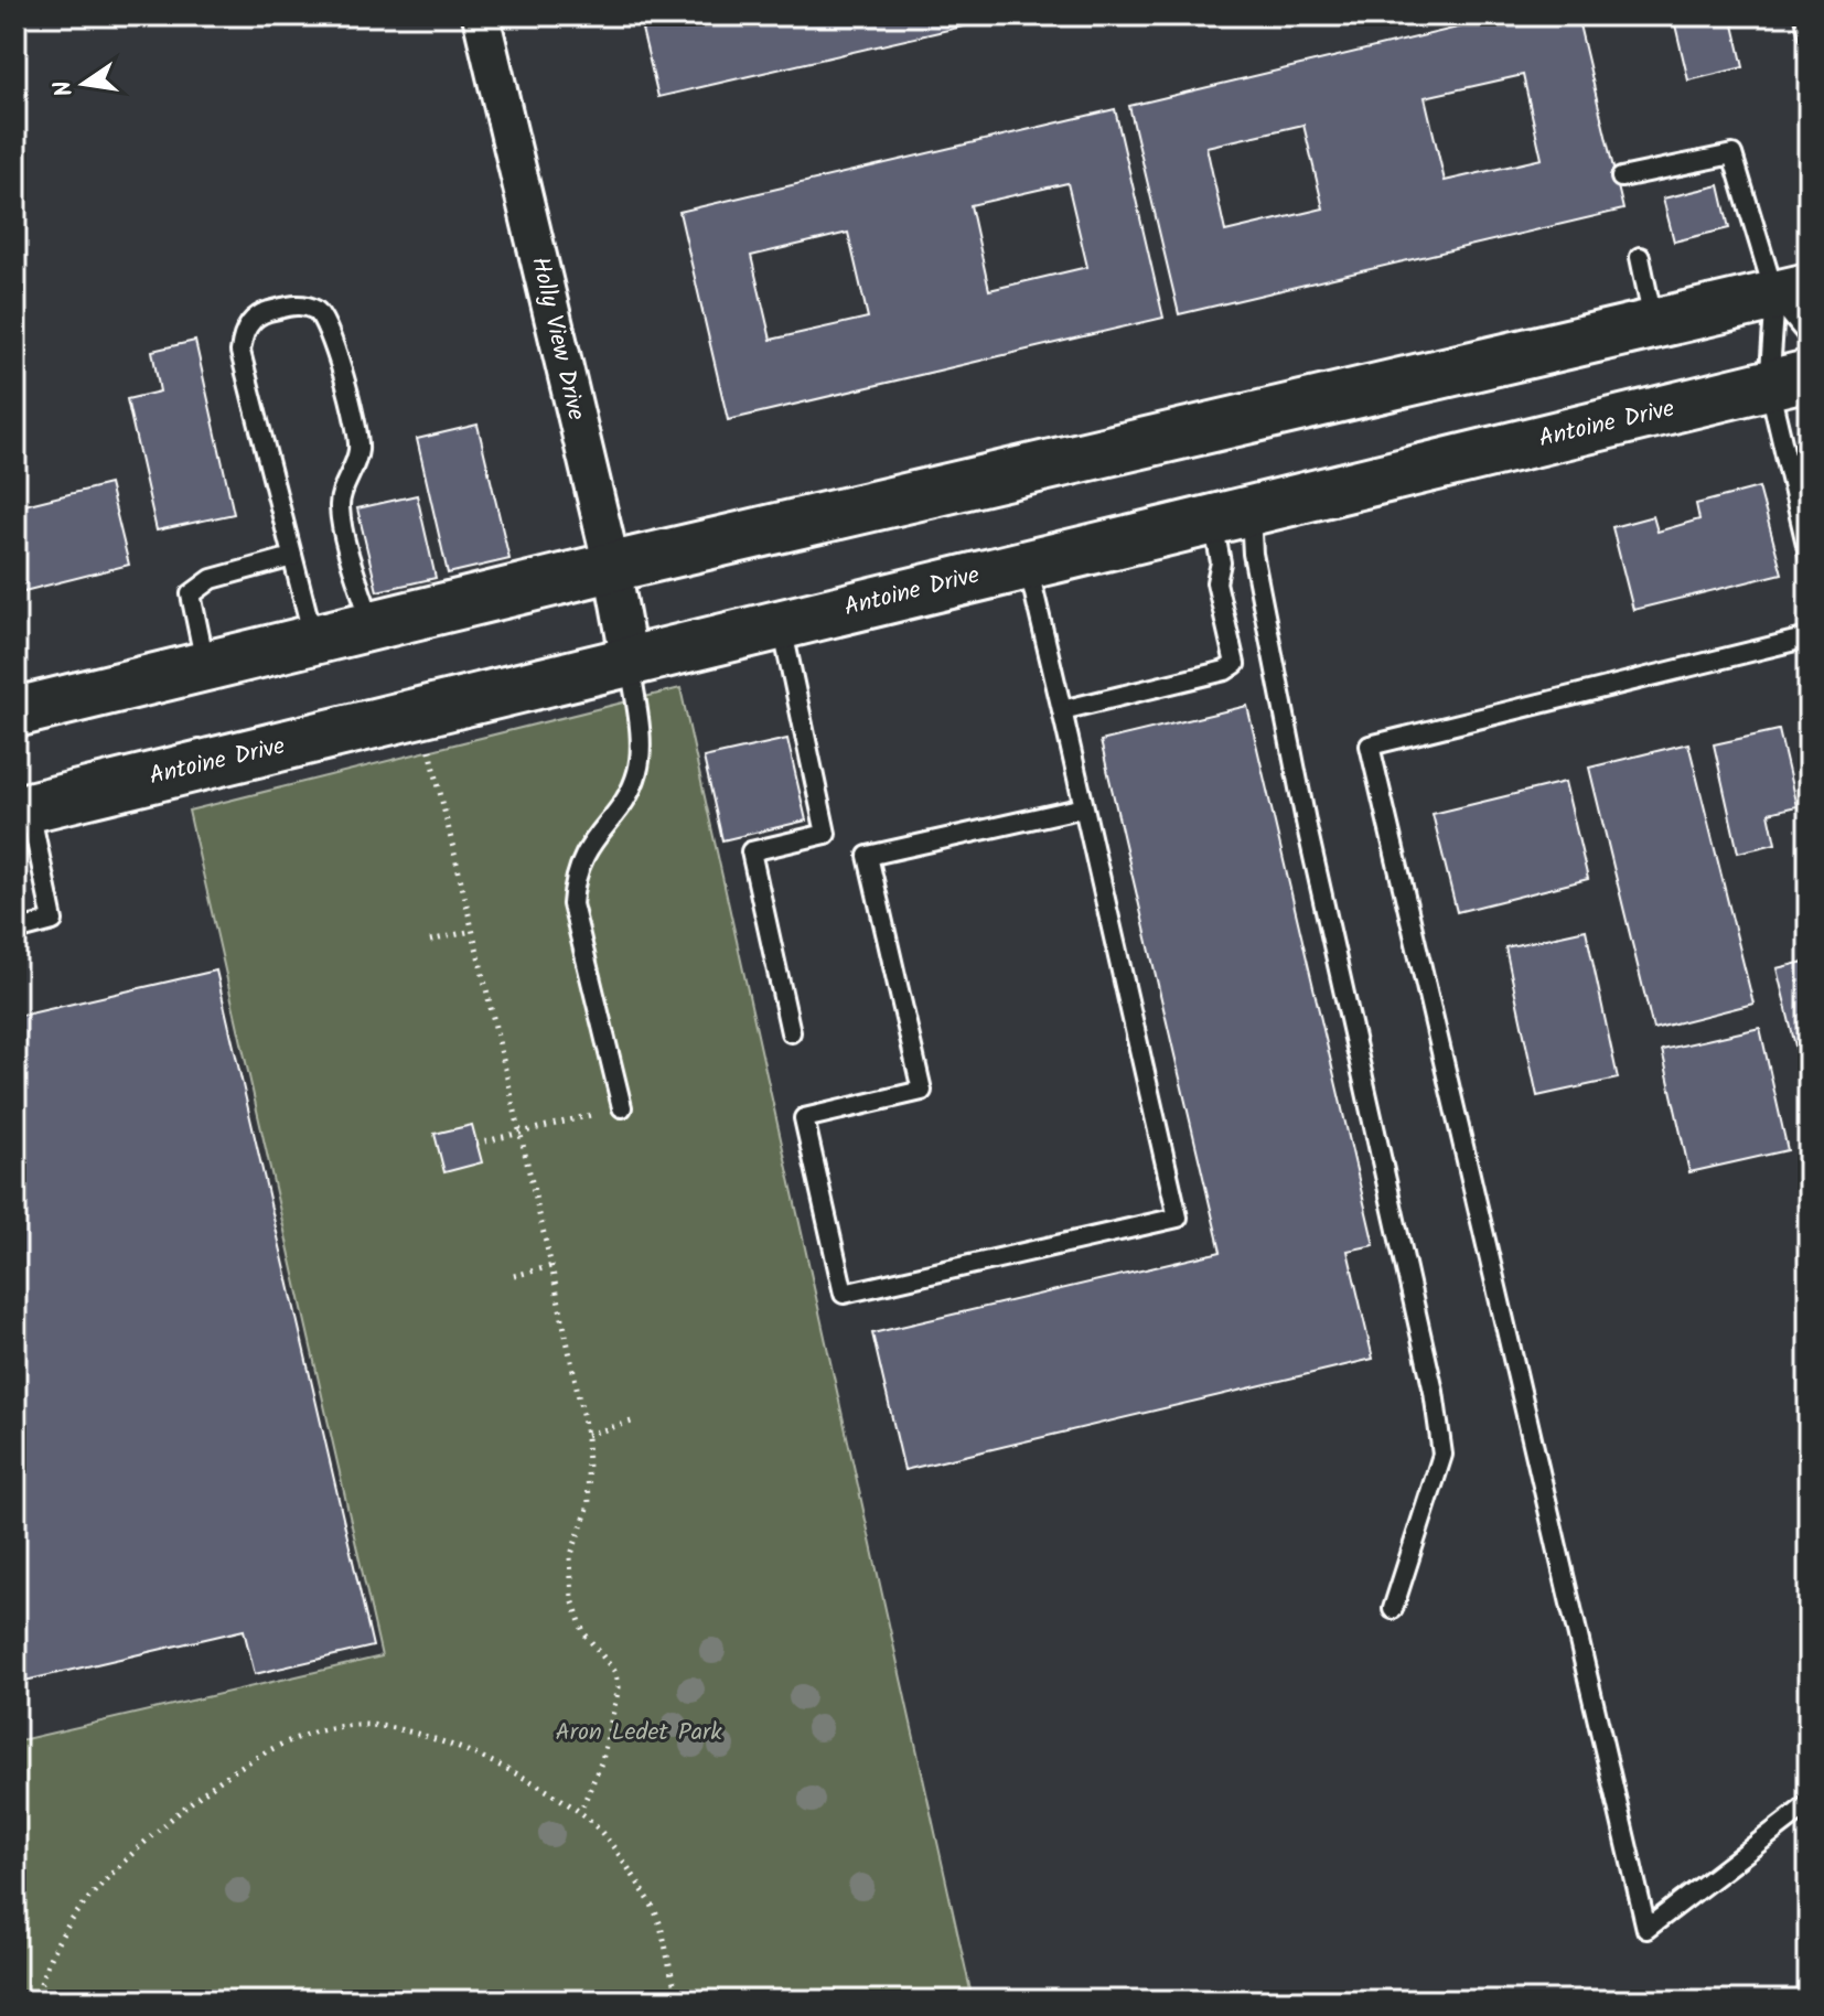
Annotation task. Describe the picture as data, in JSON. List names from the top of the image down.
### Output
{
  "streets": {
    "main road": ["Antoine Drive"],
    "street": ["Holly View Drive"]
  },
  "crossings": [
    ["Holly View Drive", "Antoine Drive"]
  ],
  "parks": ["Aron Ledet Park"],
  "north": "left"
}
